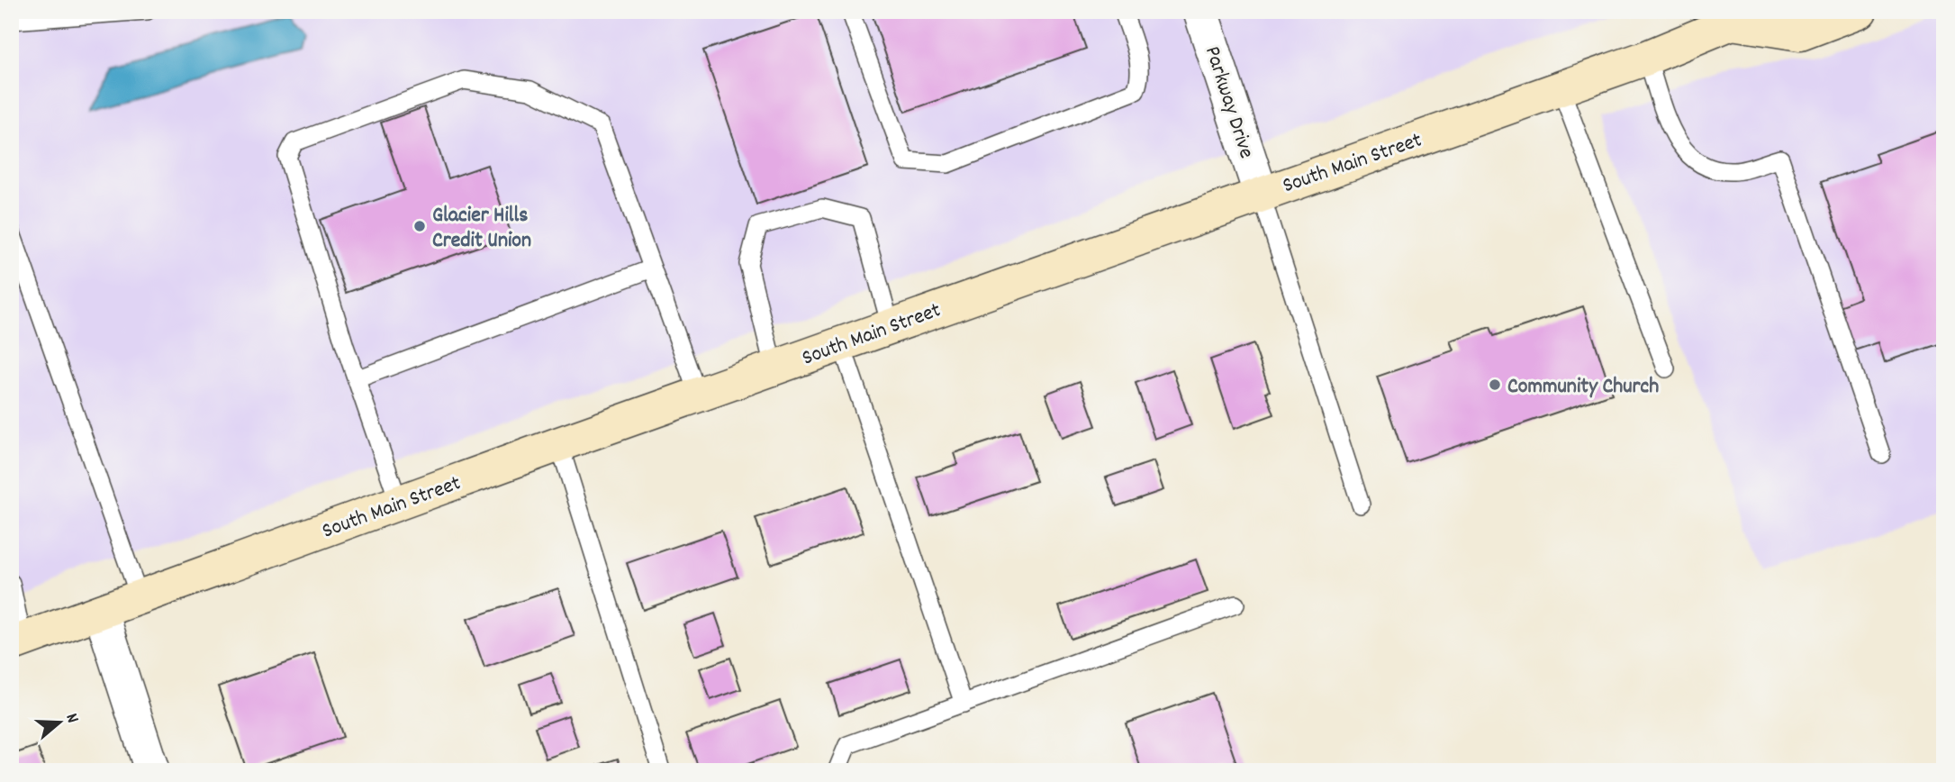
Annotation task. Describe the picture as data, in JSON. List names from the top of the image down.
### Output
{
  "streets": {
    "main road": ["South Main Street"],
    "street": ["Parkway Drive"]
  },
  "crossings": [
    ["Parkway Drive", "South Main Street"]
  ],
  "places": ["Glacier Hills Credit Union", "Community Church"],
  "north": "right"
}
